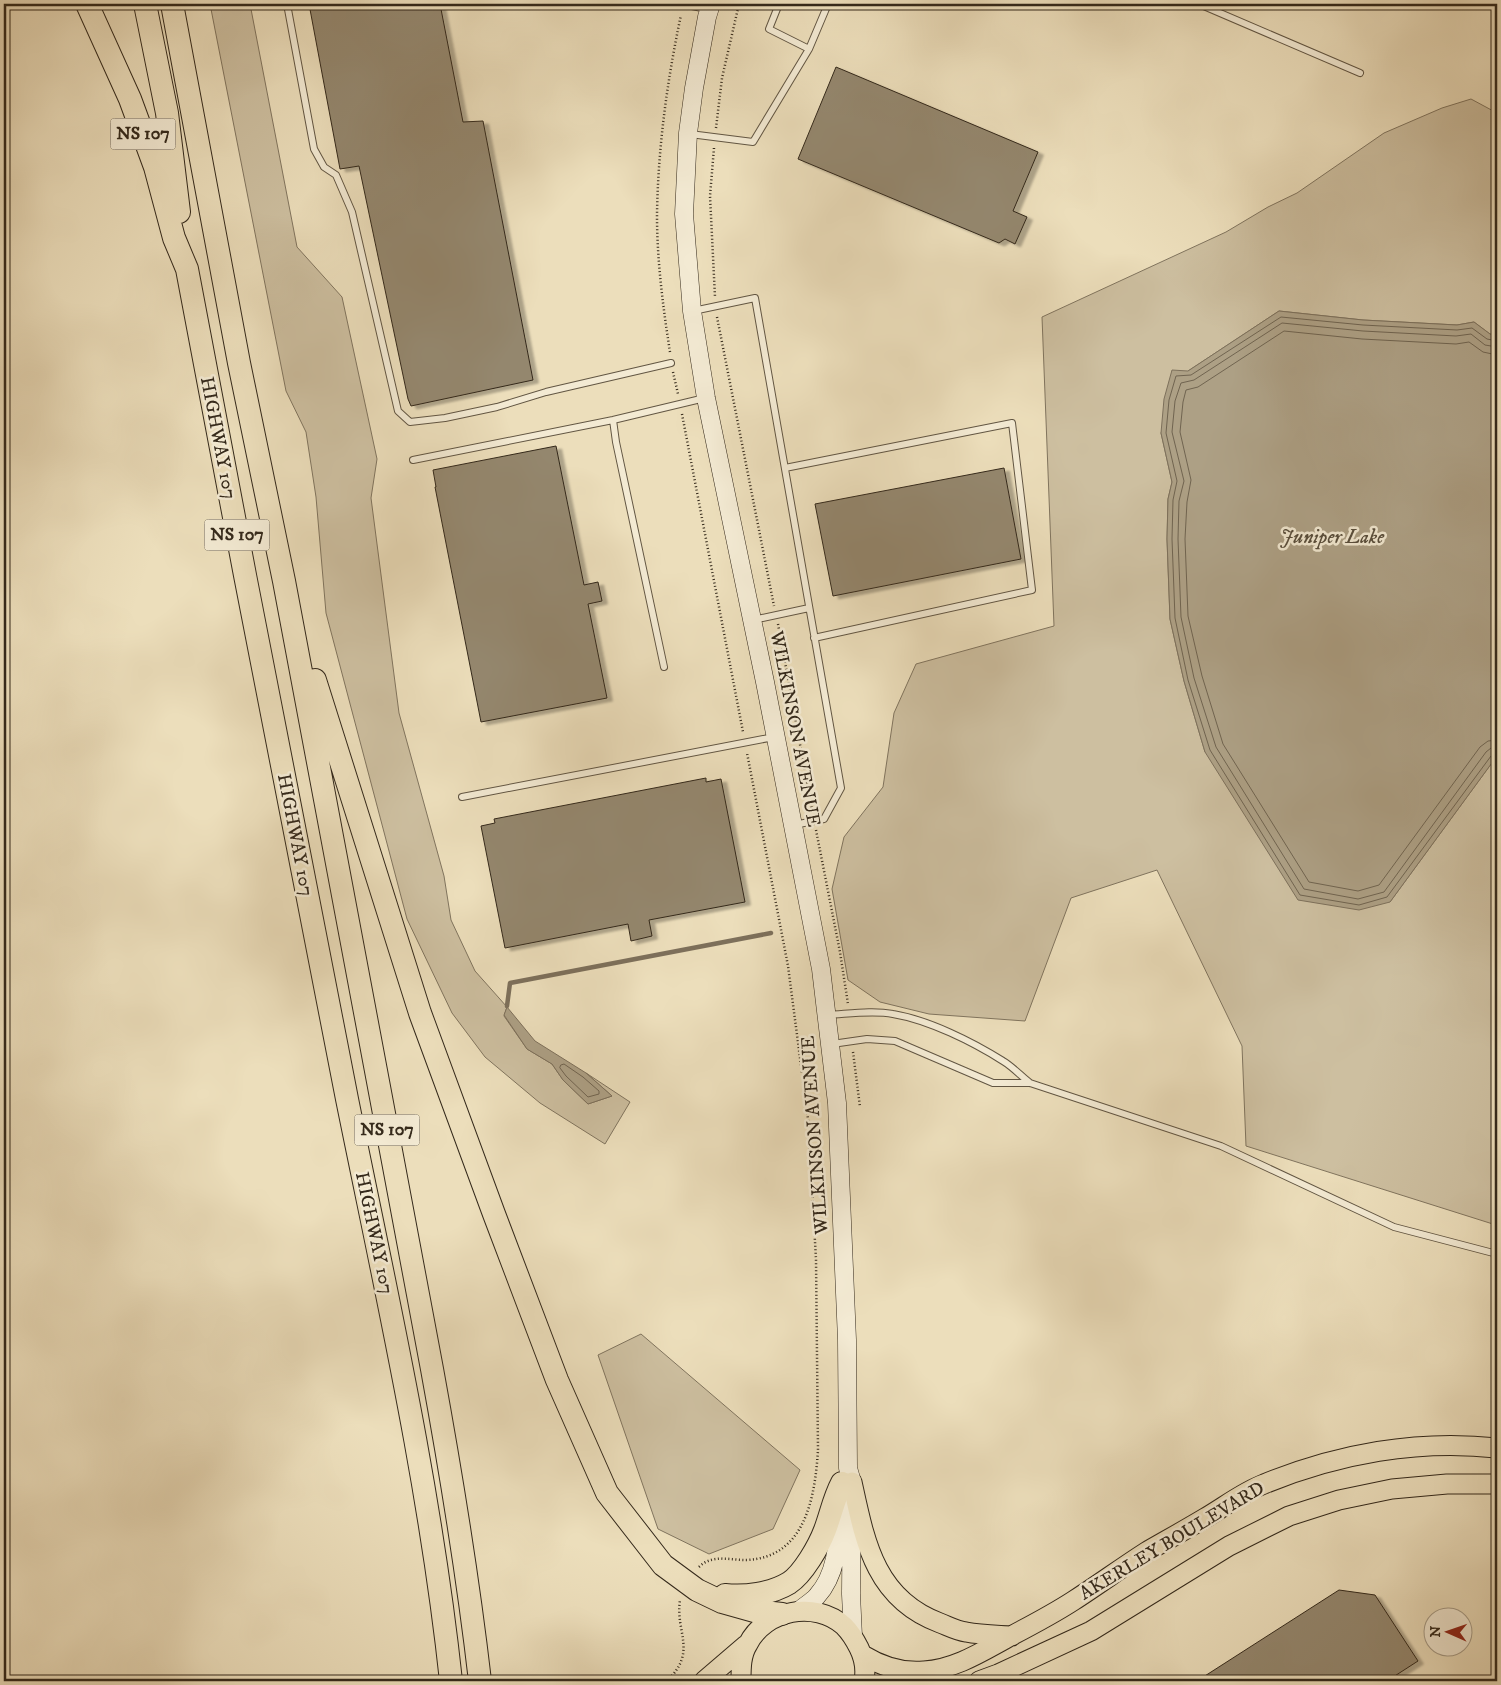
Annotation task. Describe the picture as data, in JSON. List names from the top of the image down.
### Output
{
  "streets": {
    "highway": ["NS 107", "HIGHWAY 107"],
    "main road": ["AKERLEY BOULEVARD"],
    "street": ["WILKINSON AVENUE"]
  },
  "water": ["Juniper Lake"],
  "north": "left"
}
